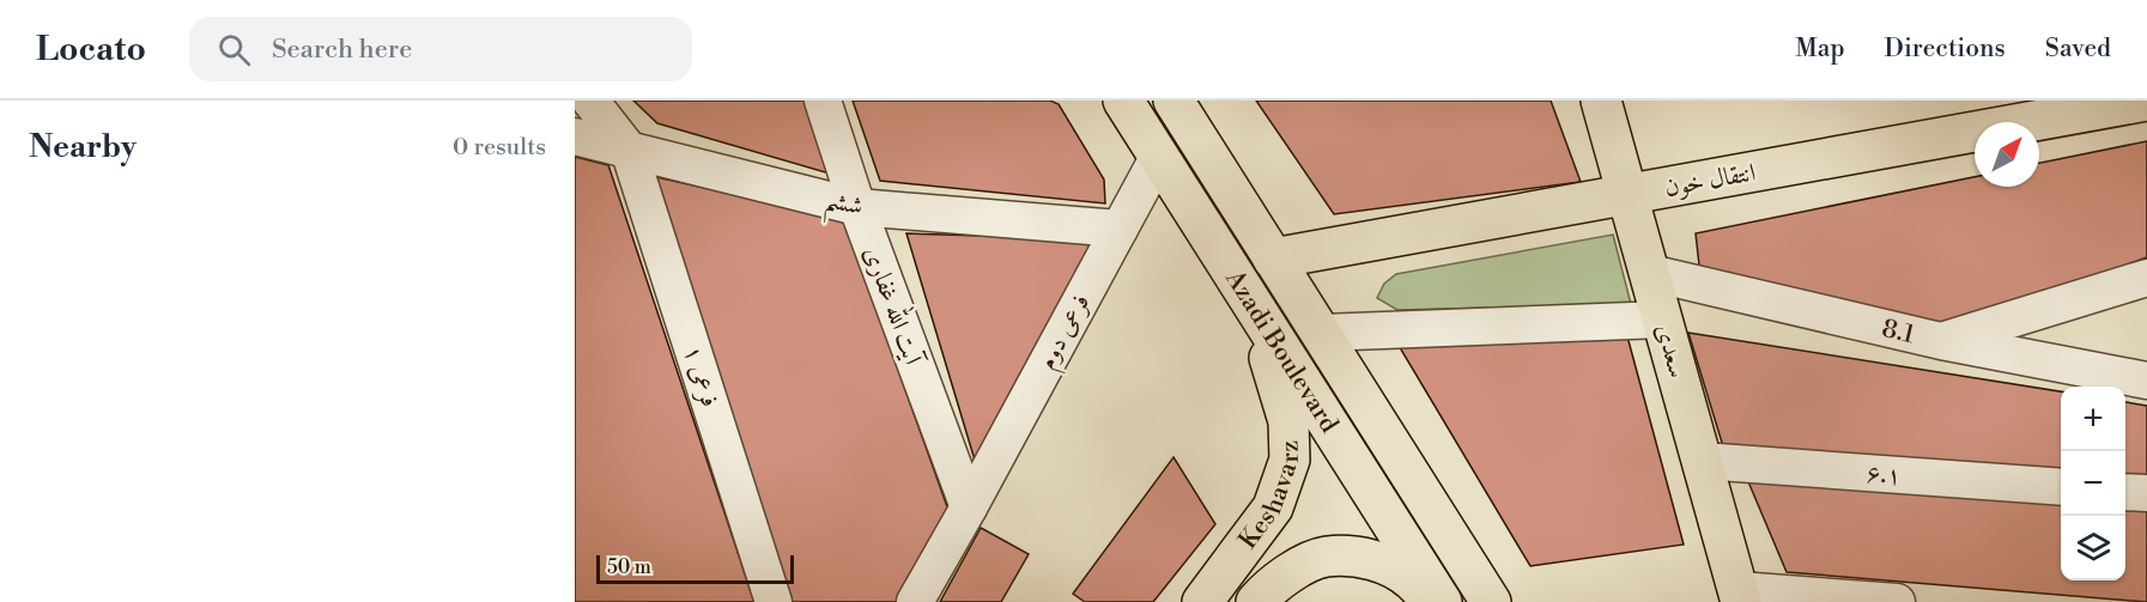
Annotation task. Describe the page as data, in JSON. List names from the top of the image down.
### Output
{
  "streets": {
    "main road": [
      "انتقال خون",
      "سعدی",
      "Azadi Boulevard",
      "Keshavarz"
    ],
    "street": [
      "ششم",
      "آیت الله غفاری",
      "8.1",
      "فرعی دوم",
      "فرعی ۱",
      "۶.۱"
    ]
  },
  "crossings": [
    ["انتقال خون", "سعدی"],
    ["انتقال خون", "Azadi Boulevard"],
    ["ششم", "آیت الله غفاری"],
    ["ششم", "فرعی دوم"],
    ["ششم", "فرعی ۱"],
    ["آیت الله غفاری", "فرعی دوم"],
    ["8.1", "سعدی"],
    ["فرعی دوم", "Azadi Boulevard"],
    ["سعدی", "۶.۱"],
    ["Azadi Boulevard", "Keshavarz"]
  ],
  "scale_bar": "50 m",
  "north": "top right",
  "page": {
    "header": "Locato",
    "search": "Search here",
    "nav": ["Map", "Directions", "Saved"],
    "heading": ["Nearby", "0 results"],
    "map_buttons": ["+", "−"],
    "scale": "50 m"
  }
}
